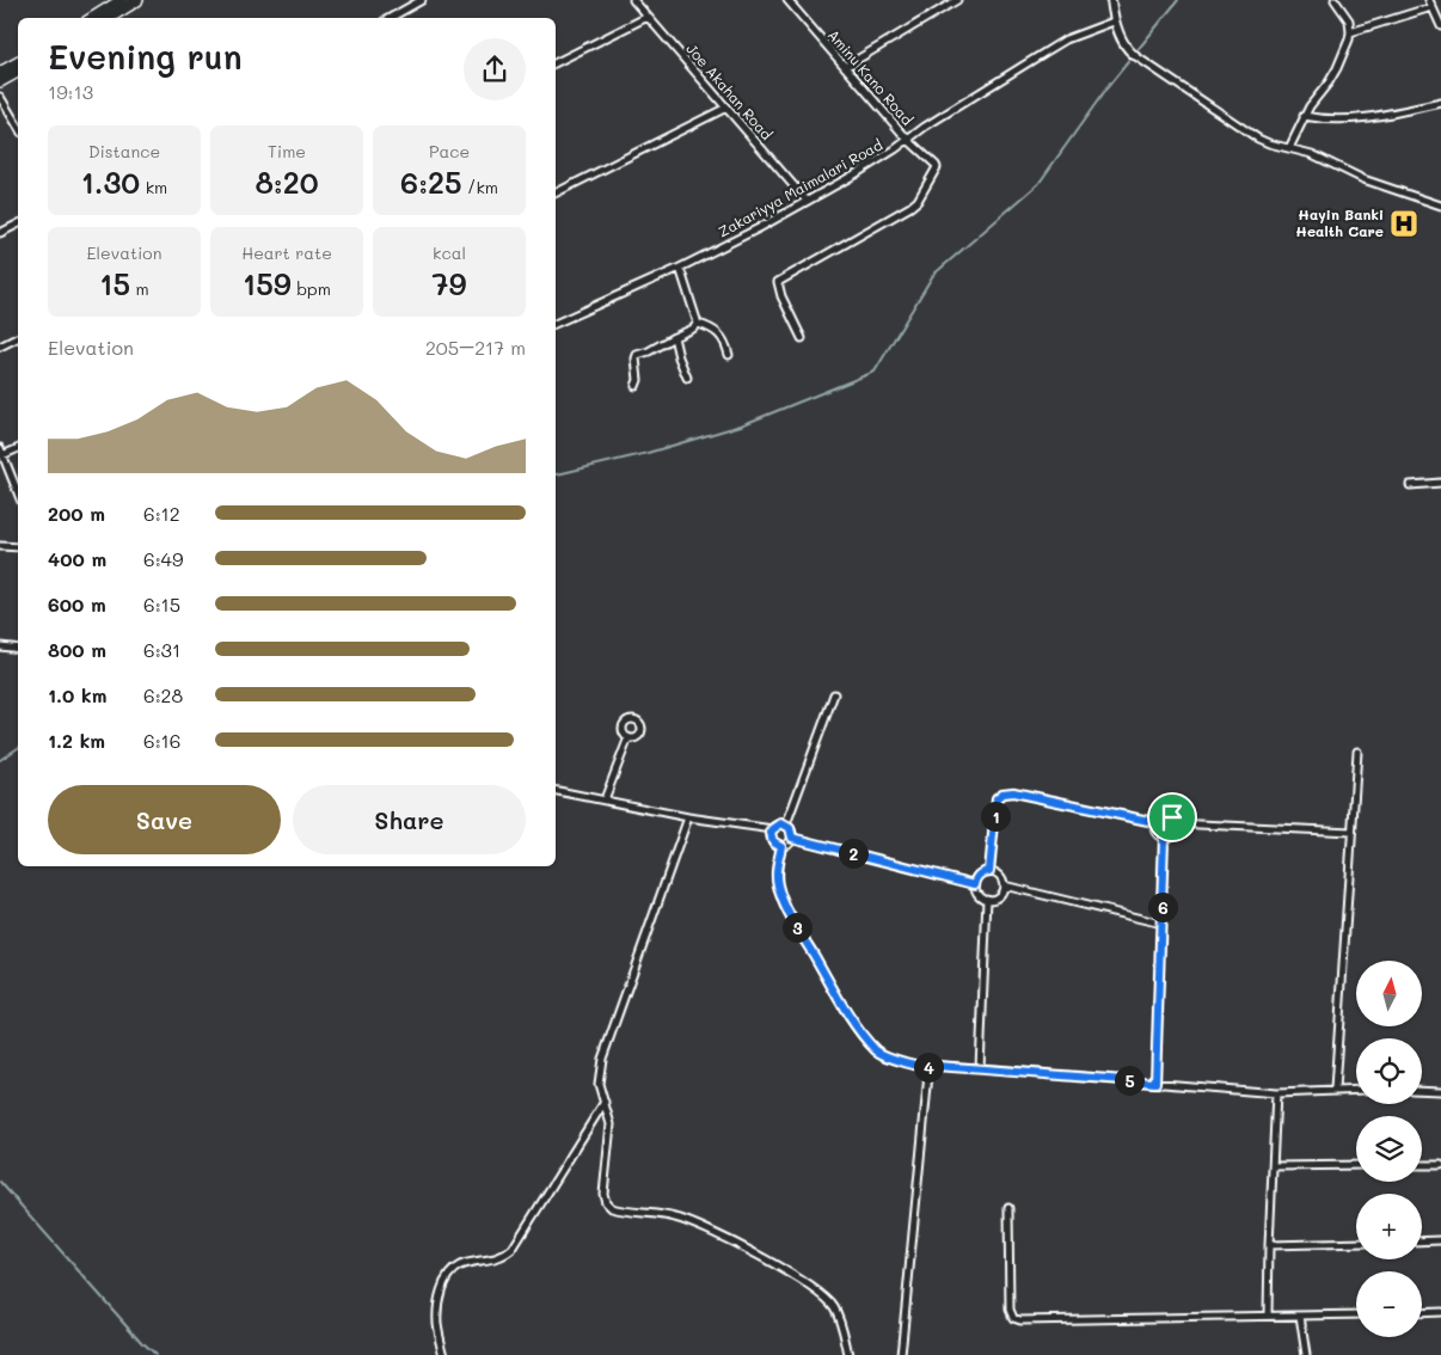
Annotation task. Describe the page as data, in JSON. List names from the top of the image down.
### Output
{
  "streets": {
    "street": ["Aminu Kano Road", "Joe Akahan Road", "Zakariyya Maimalari Road"]
  },
  "crossings": [
    ["Aminu Kano Road", "Zakariyya Maimalari Road"],
    ["Joe Akahan Road", "Zakariyya Maimalari Road"]
  ],
  "places": {
    "hospital": ["Hayin Banki Health Care"]
  },
  "north": "top",
  "page": {
    "heading": ["Evening run", "19:13"],
    "stats": [
      ["Distance", "1.30 km"],
      ["Time", "8:20"],
      ["Pace", "6:25 /km"],
      ["Elevation", "15 m"],
      ["Heart rate", "159 bpm"],
      ["kcal", "79"]
    ],
    "chart": ["Elevation", "205–217 m"],
    "list": [
      {
        "name": "200 m",
        "note": "6:12"
      },
      {
        "name": "400 m",
        "note": "6:49"
      },
      {
        "name": "600 m",
        "note": "6:15"
      },
      {
        "name": "800 m",
        "note": "6:31"
      },
      {
        "name": "1.0 km",
        "note": "6:28"
      },
      {
        "name": "1.2 km",
        "note": "6:16"
      }
    ],
    "buttons": ["Save", "Share"],
    "pins": [
      "1",
      "2",
      "6",
      "3",
      "4",
      "5"
    ],
    "map_buttons": ["+", "−"]
  }
}
